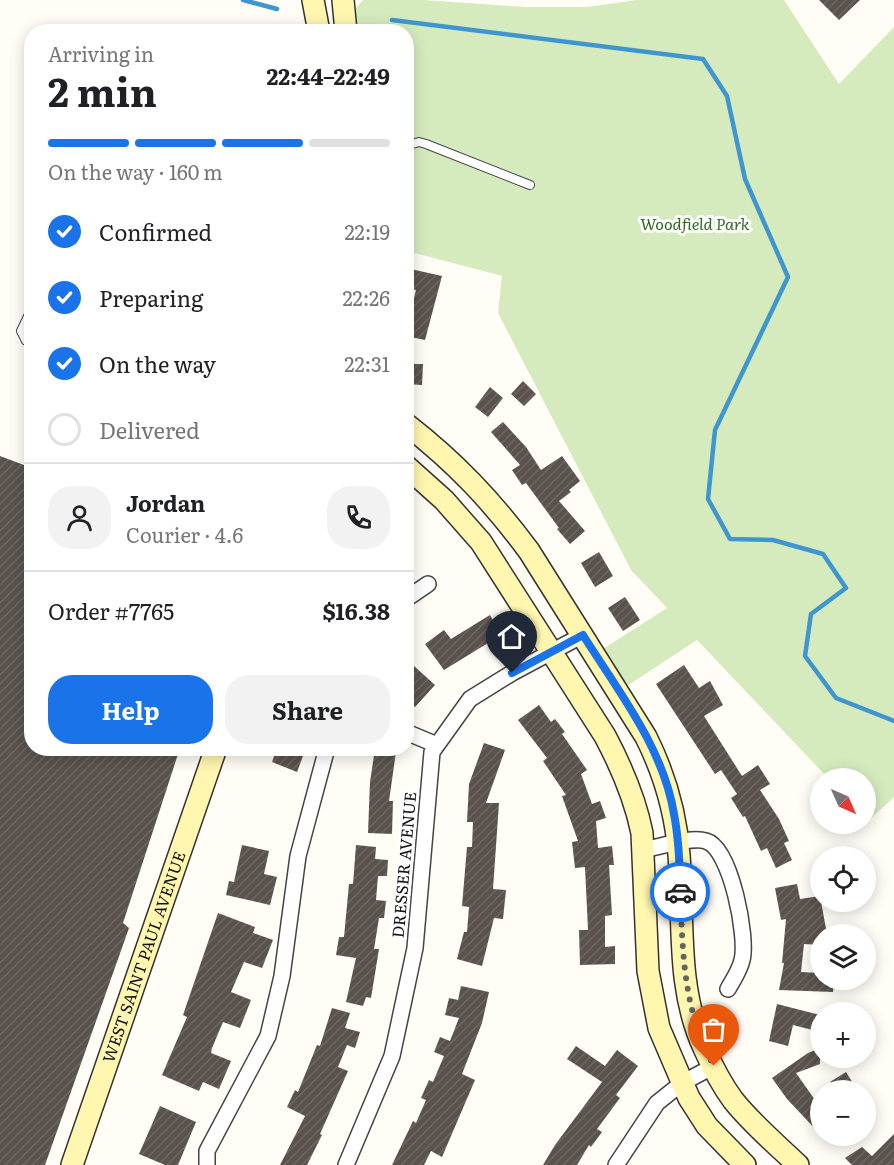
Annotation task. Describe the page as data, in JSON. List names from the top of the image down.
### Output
{
  "streets": {
    "street": ["DRESSER AVENUE", "WEST SAINT PAUL AVENUE"]
  },
  "parks": ["Woodfield Park"],
  "north": "bottom right",
  "page": {
    "heading": ["2 min", "Arriving in", "22:44–22:49"],
    "panel": [
      "Jordan",
      "Courier · 4.6",
      "Order #7765",
      "$16.38"
    ],
    "bar": "On the way · 160 m",
    "list": [
      ["Confirmed", "22:19"],
      ["Preparing", "22:26"],
      ["On the way", "22:31"],
      "Delivered"
    ],
    "buttons": ["Help", "Share"],
    "map_buttons": ["+", "−"]
  }
}
